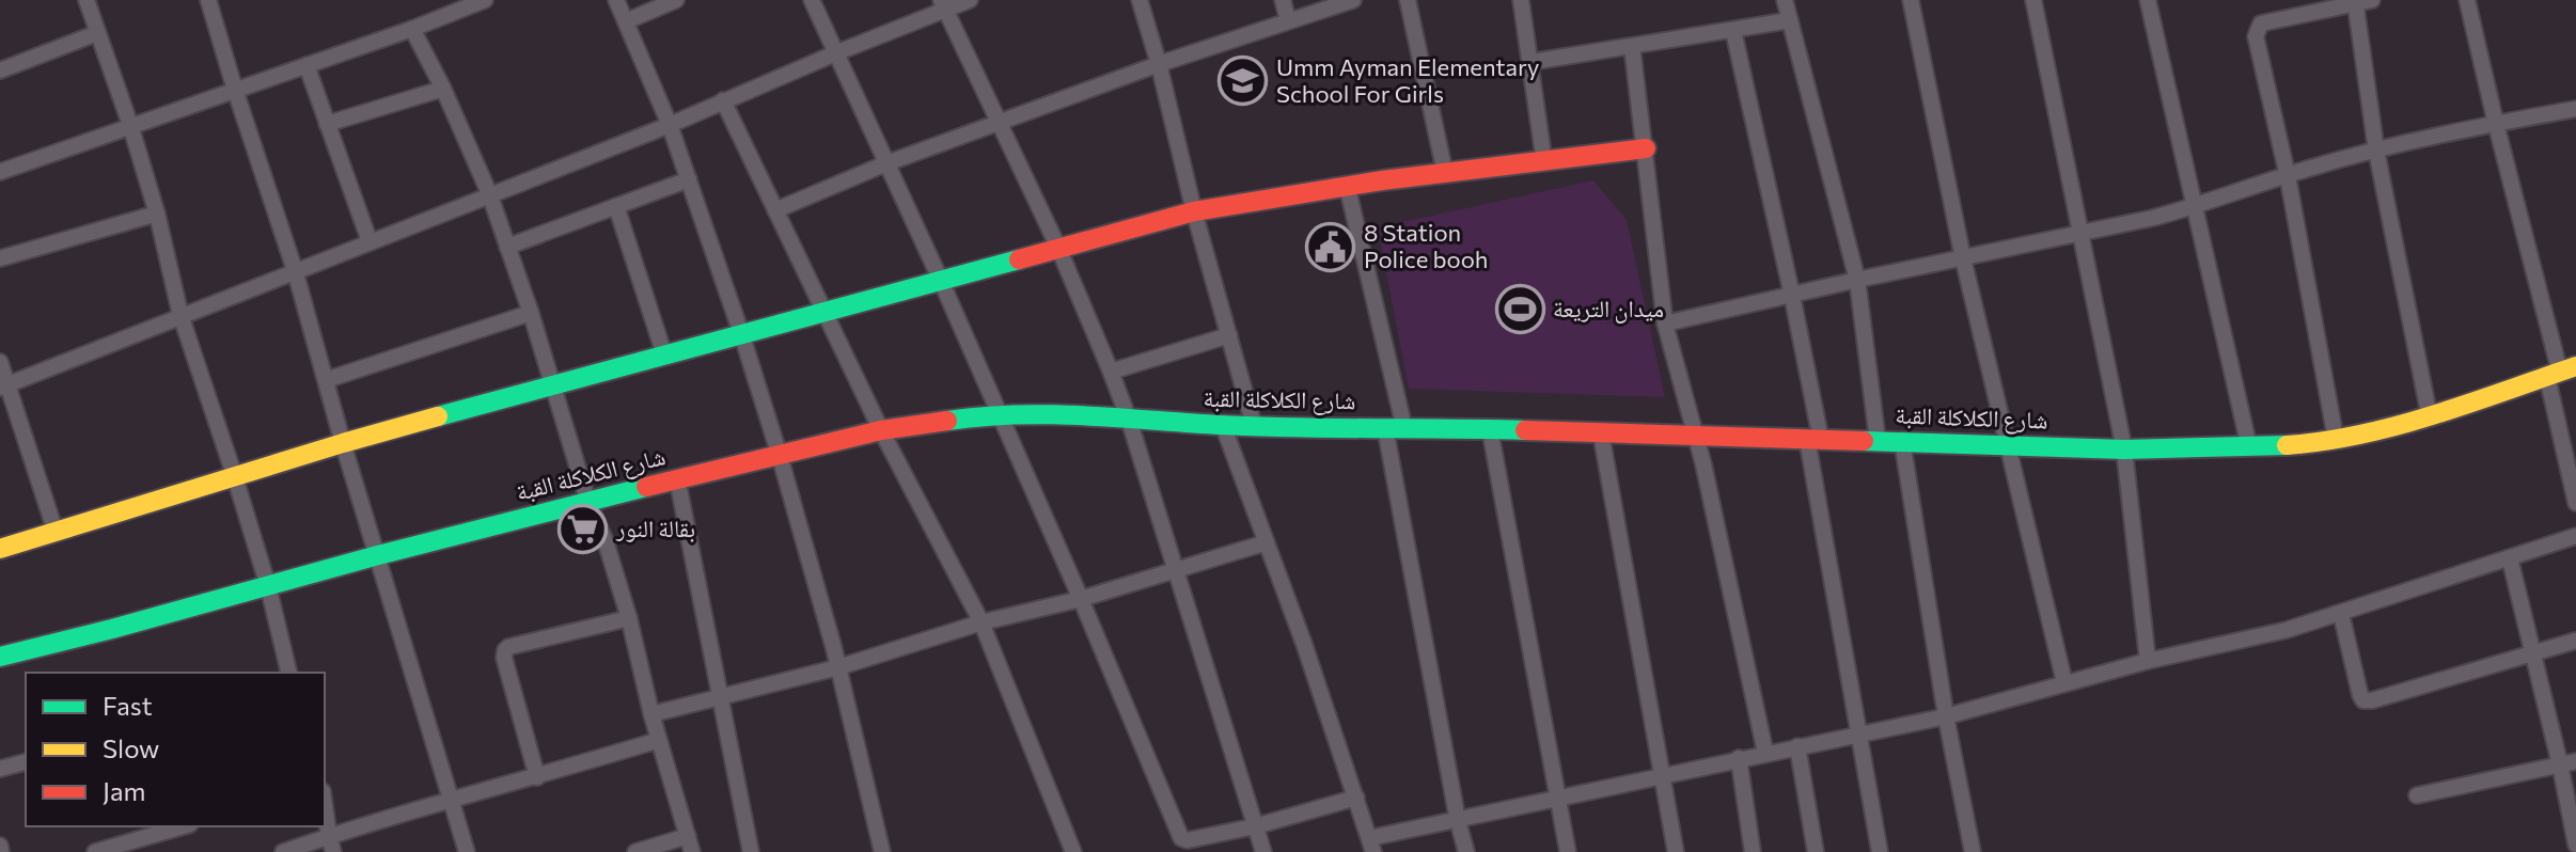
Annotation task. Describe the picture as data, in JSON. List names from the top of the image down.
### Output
{
  "streets": {
    "street": ["شارع الكلاكلة القبة"]
  },
  "places": {
    "school or university": ["Umm Ayman Elementary School For Girls"],
    "public building": ["8 Station Police booh"],
    "sports": ["ميدان التريعة"],
    "supermarket": ["بقالة النور"]
  },
  "legend": ["Fast", "Slow", "Jam"]
}
